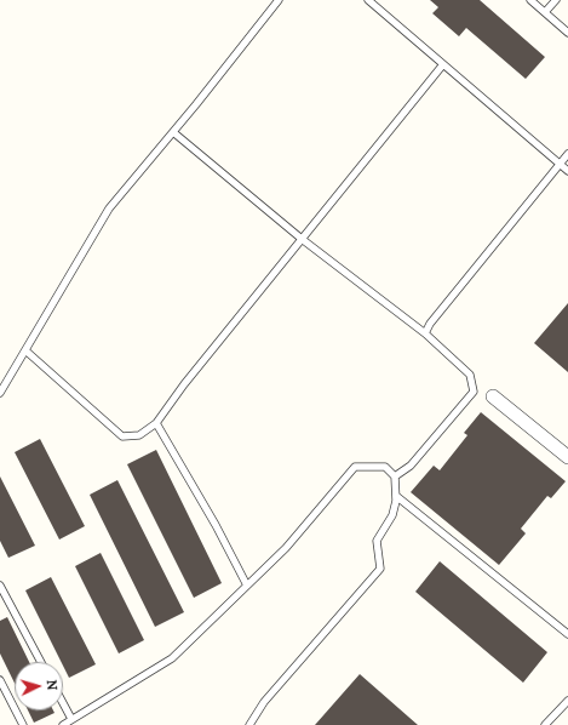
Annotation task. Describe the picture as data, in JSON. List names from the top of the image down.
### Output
{
  "north": "right"
}
